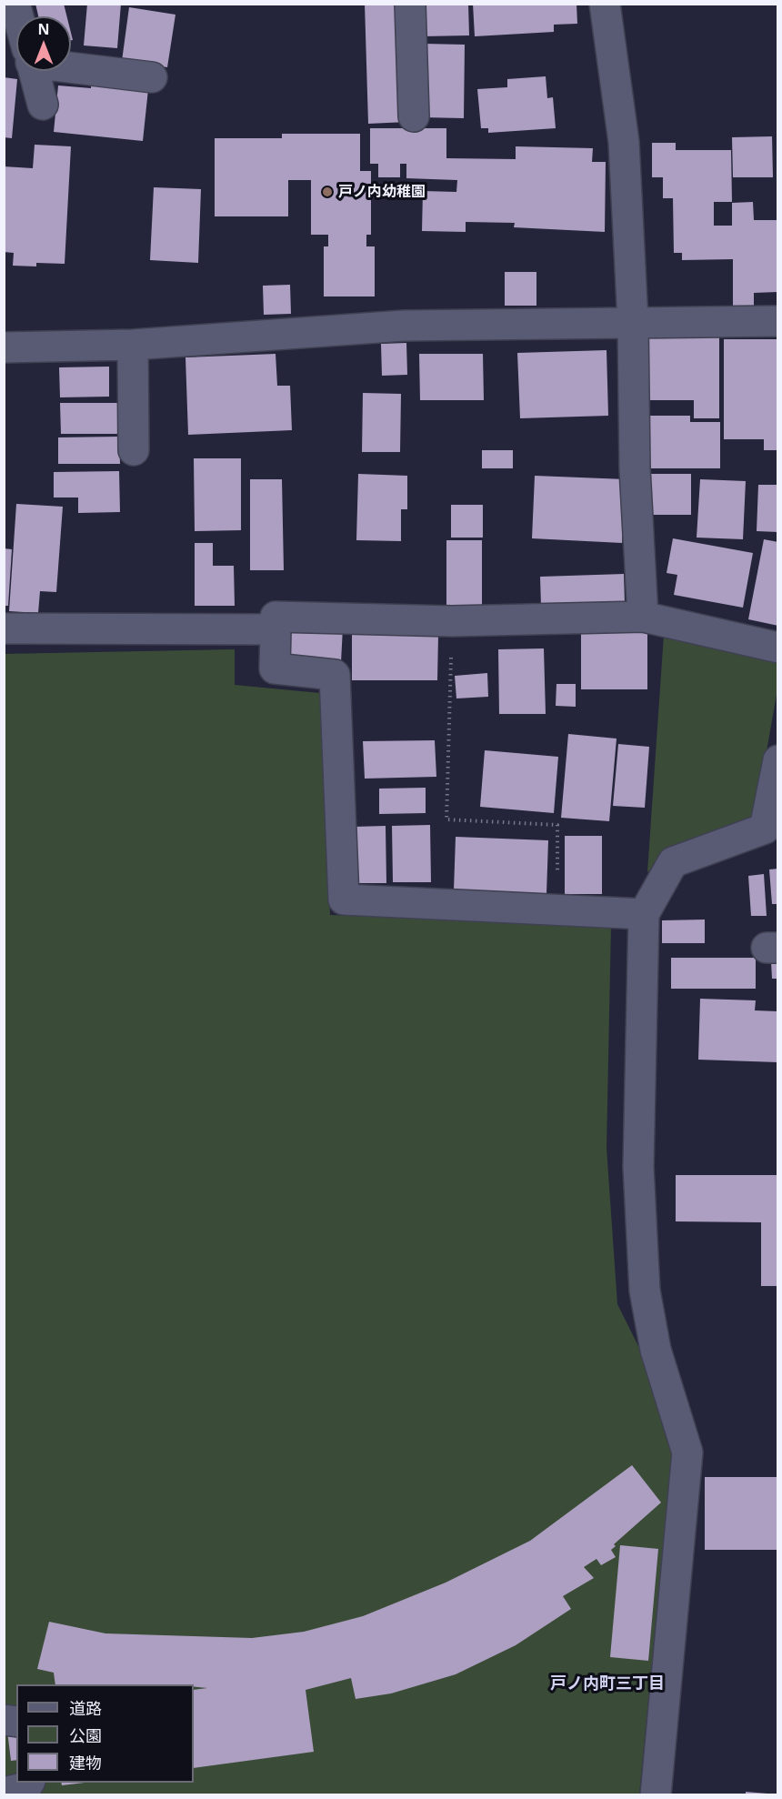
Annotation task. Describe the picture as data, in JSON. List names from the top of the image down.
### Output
{
  "districts": ["戸ノ内町三丁目"],
  "places": ["戸ノ内幼稚園"],
  "legend": ["道路", "公園", "建物"],
  "north": "top"
}
